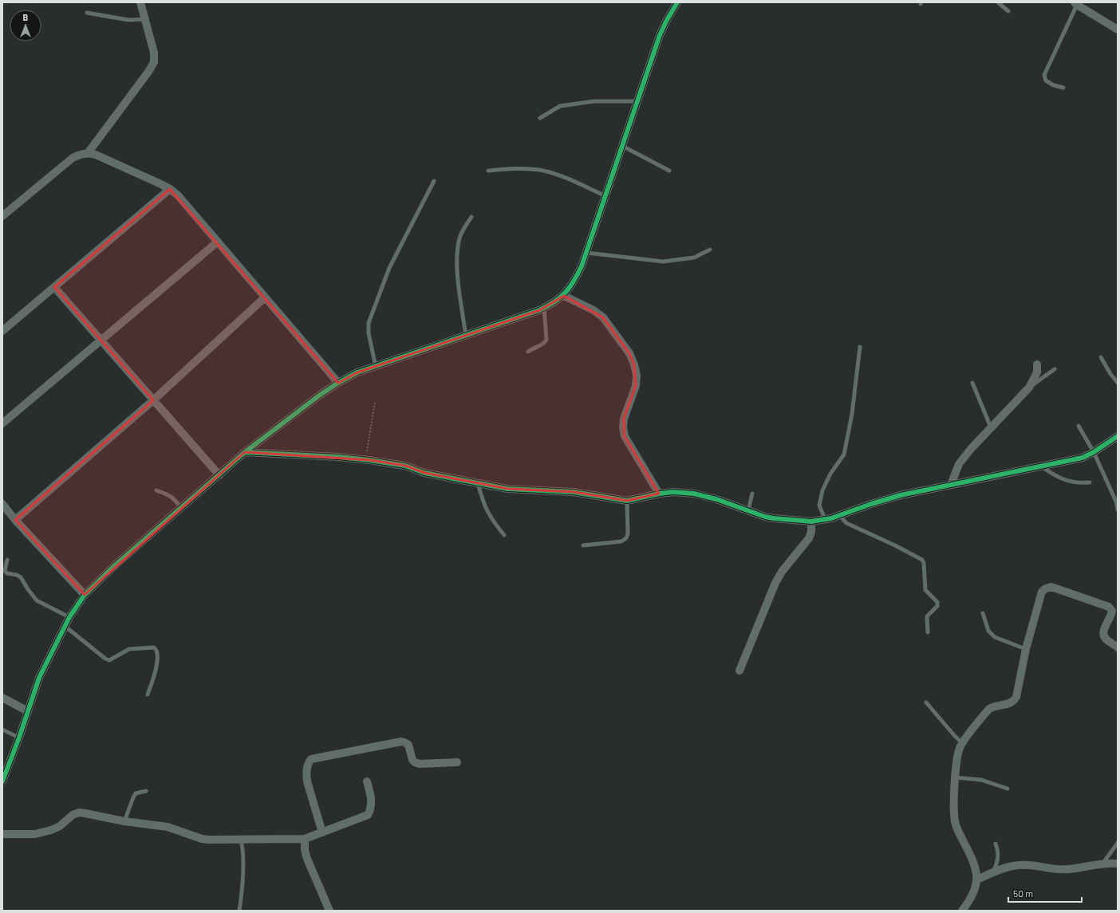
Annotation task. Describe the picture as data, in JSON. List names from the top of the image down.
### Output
{
  "scale_bar": "50 m",
  "north": "top"
}
